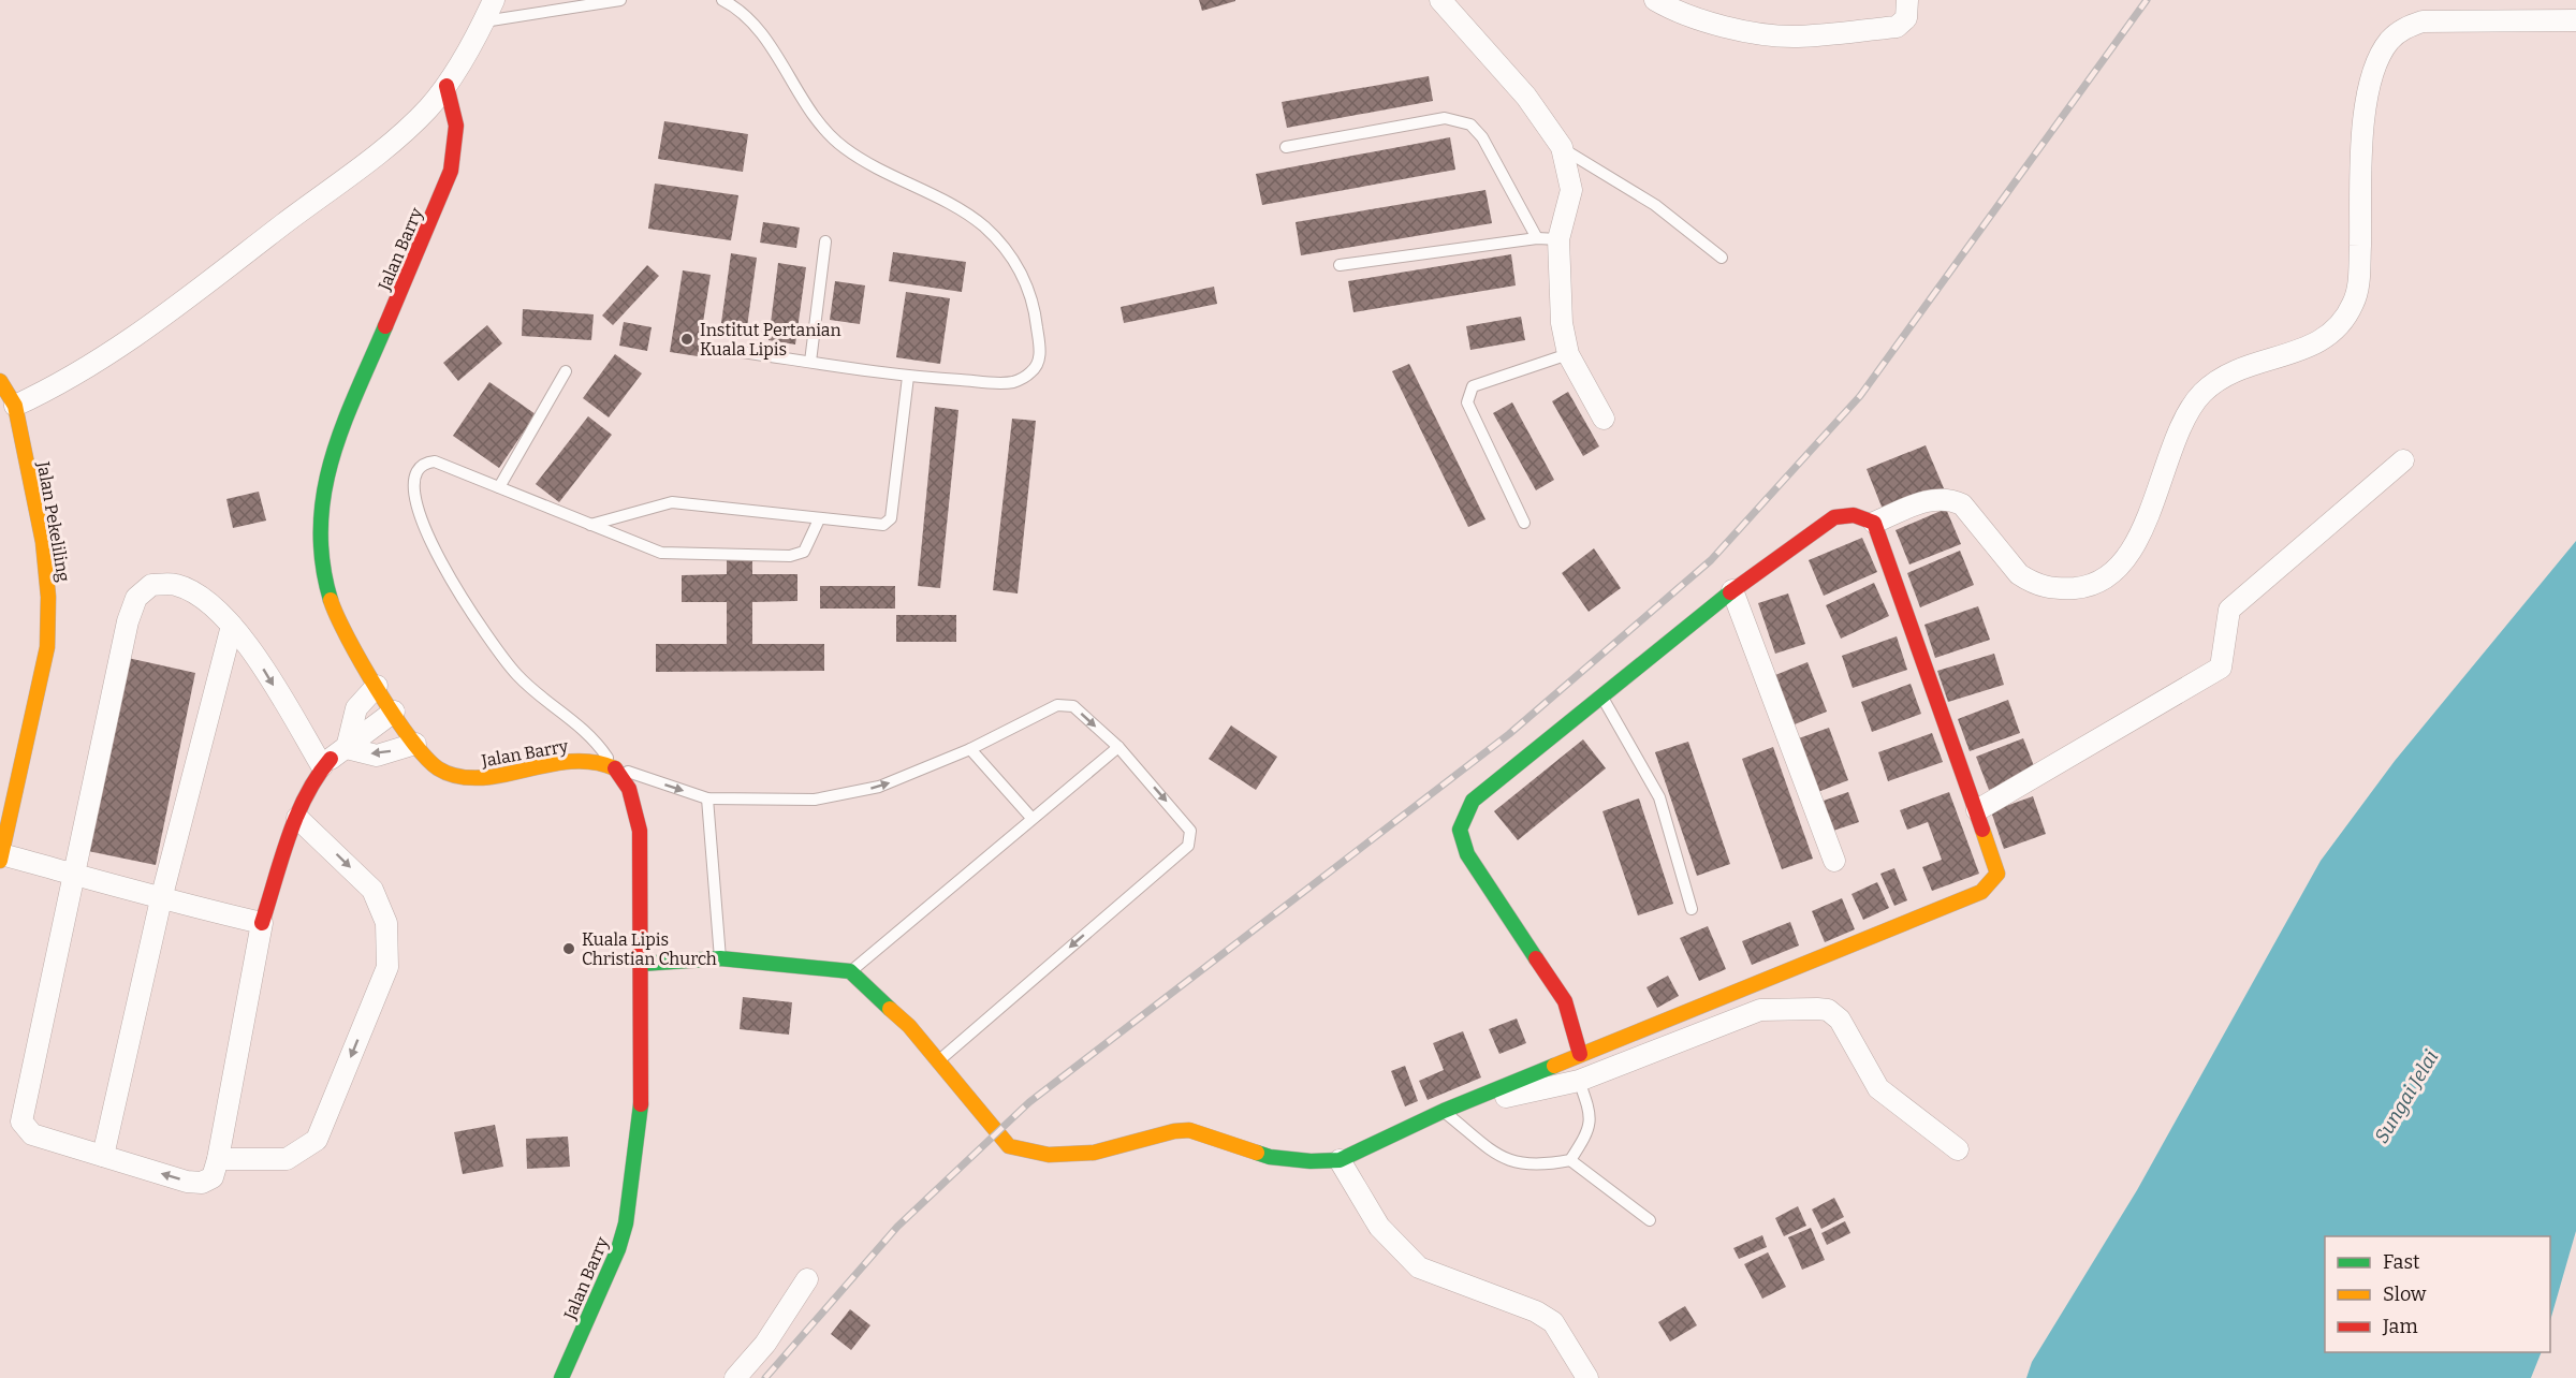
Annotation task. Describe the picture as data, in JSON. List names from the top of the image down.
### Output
{
  "streets": {
    "street": ["Jalan Barry", "Jalan Pekeliling"]
  },
  "water": ["Sungai Jelai"],
  "places": ["Institut Pertanian Kuala Lipis", "Kuala Lipis Christian Church"],
  "legend": ["Fast", "Slow", "Jam"]
}
